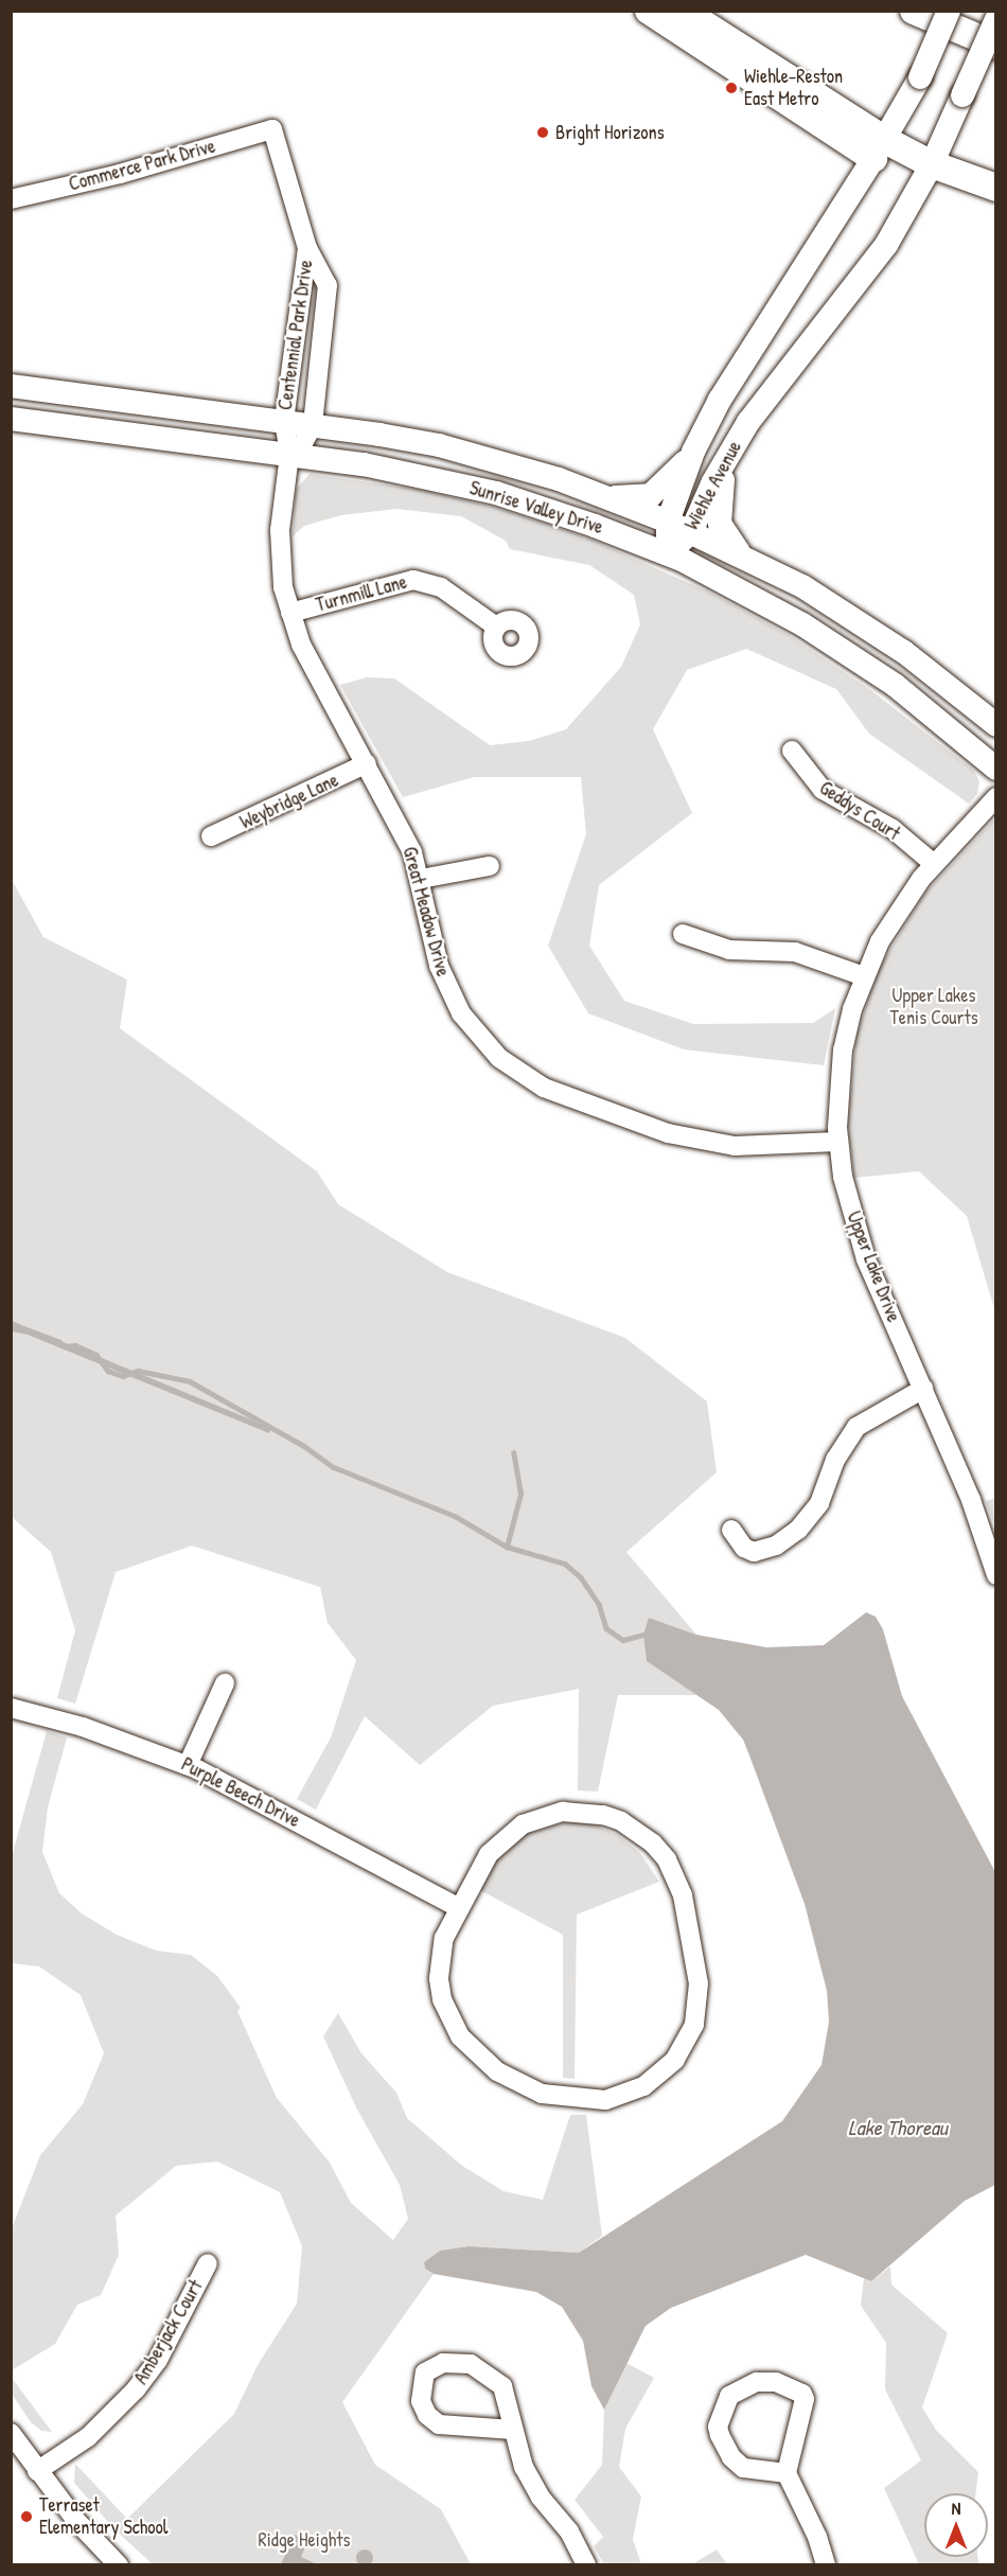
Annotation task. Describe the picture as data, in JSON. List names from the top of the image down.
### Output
{
  "streets": {
    "main road": ["Wiehle Avenue", "Sunrise Valley Drive"],
    "street": [
      "Commerce Park Drive",
      "Centennial Park Drive",
      "Turnmill Lane",
      "Weybridge Lane",
      "Geddys Court",
      "Great Meadow Drive",
      "Upper Lake Drive",
      "Purple Beech Drive",
      "Amberjack Court"
    ]
  },
  "crossings": [
    ["Commerce Park Drive", "Centennial Park Drive"],
    ["Centennial Park Drive", "Sunrise Valley Drive"],
    ["Centennial Park Drive", "Great Meadow Drive"],
    ["Wiehle Avenue", "Sunrise Valley Drive"],
    ["Sunrise Valley Drive", "Great Meadow Drive"],
    ["Turnmill Lane", "Great Meadow Drive"],
    ["Weybridge Lane", "Great Meadow Drive"],
    ["Geddys Court", "Upper Lake Drive"],
    ["Great Meadow Drive", "Upper Lake Drive"]
  ],
  "water": ["Lake Thoreau"],
  "parks": ["Upper Lakes Tenis Courts", "Ridge Heights"],
  "places": ["Wiehle–Reston East Metro", "Bright Horizons", "Terraset Elementary School"],
  "north": "top"
}
